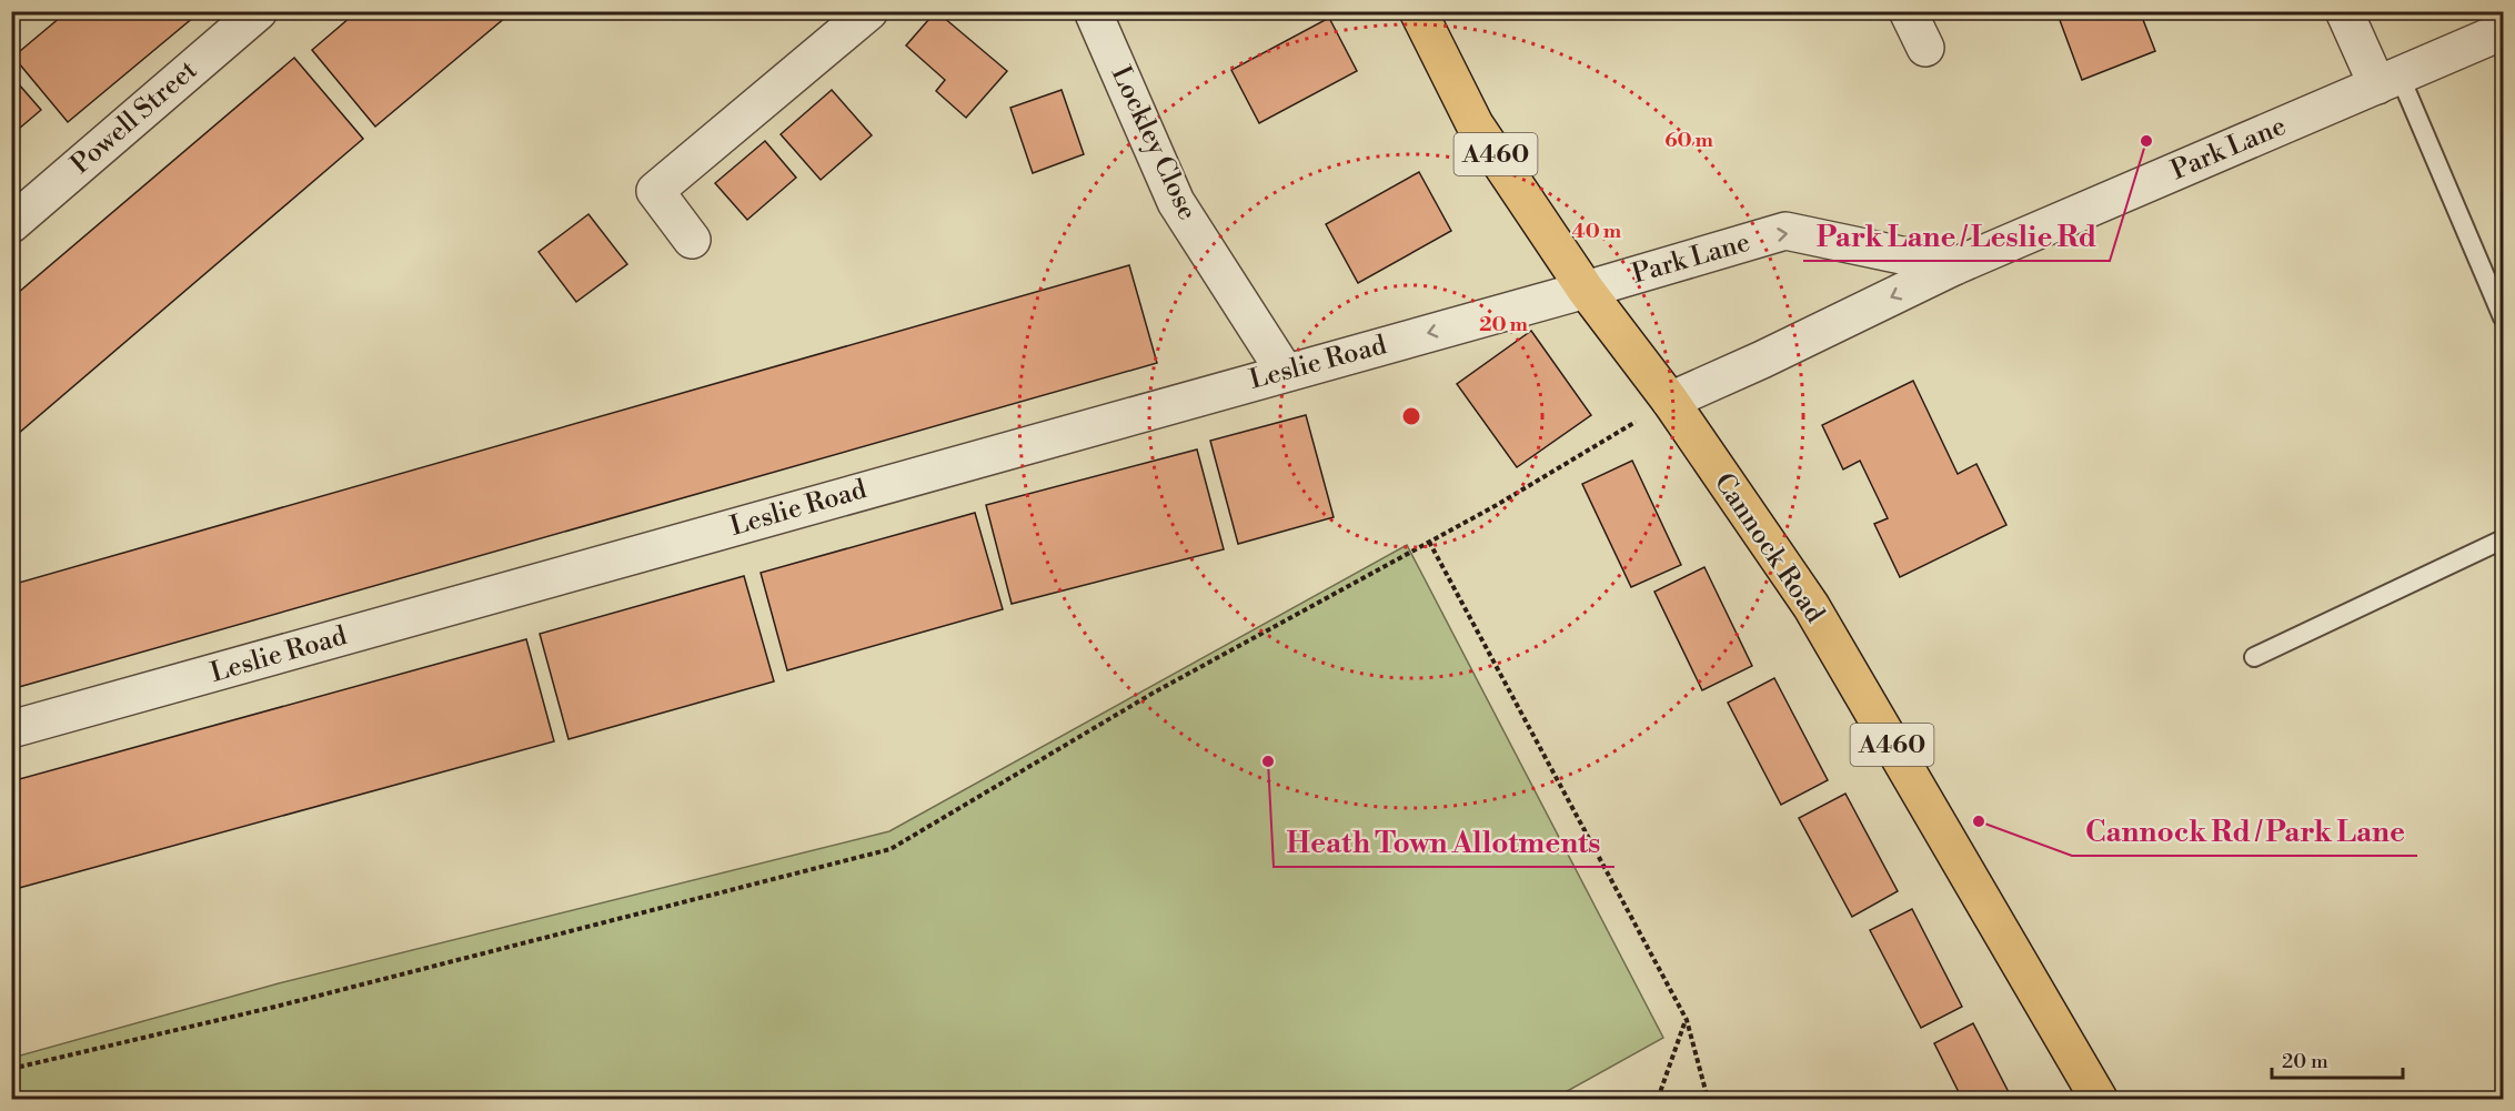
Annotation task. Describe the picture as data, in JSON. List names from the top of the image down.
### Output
{
  "streets": {
    "highway": ["A460", "Cannock Road"],
    "street": [
      "Powell Street",
      "Lockley Close",
      "Park Lane",
      "Leslie Road"
    ]
  },
  "crossings": [
    ["Lockley Close", "Leslie Road"],
    ["Park Lane", "Leslie Road"],
    ["Park Lane", "Cannock Road"],
    ["Leslie Road", "Cannock Road"]
  ],
  "places": ["Park Lane / Leslie Rd", "Heath Town Allotments", "Cannock Rd / Park Lane"],
  "scale_bar": "20 m",
  "rings": ["60 m", "40 m", "20 m"]
}
